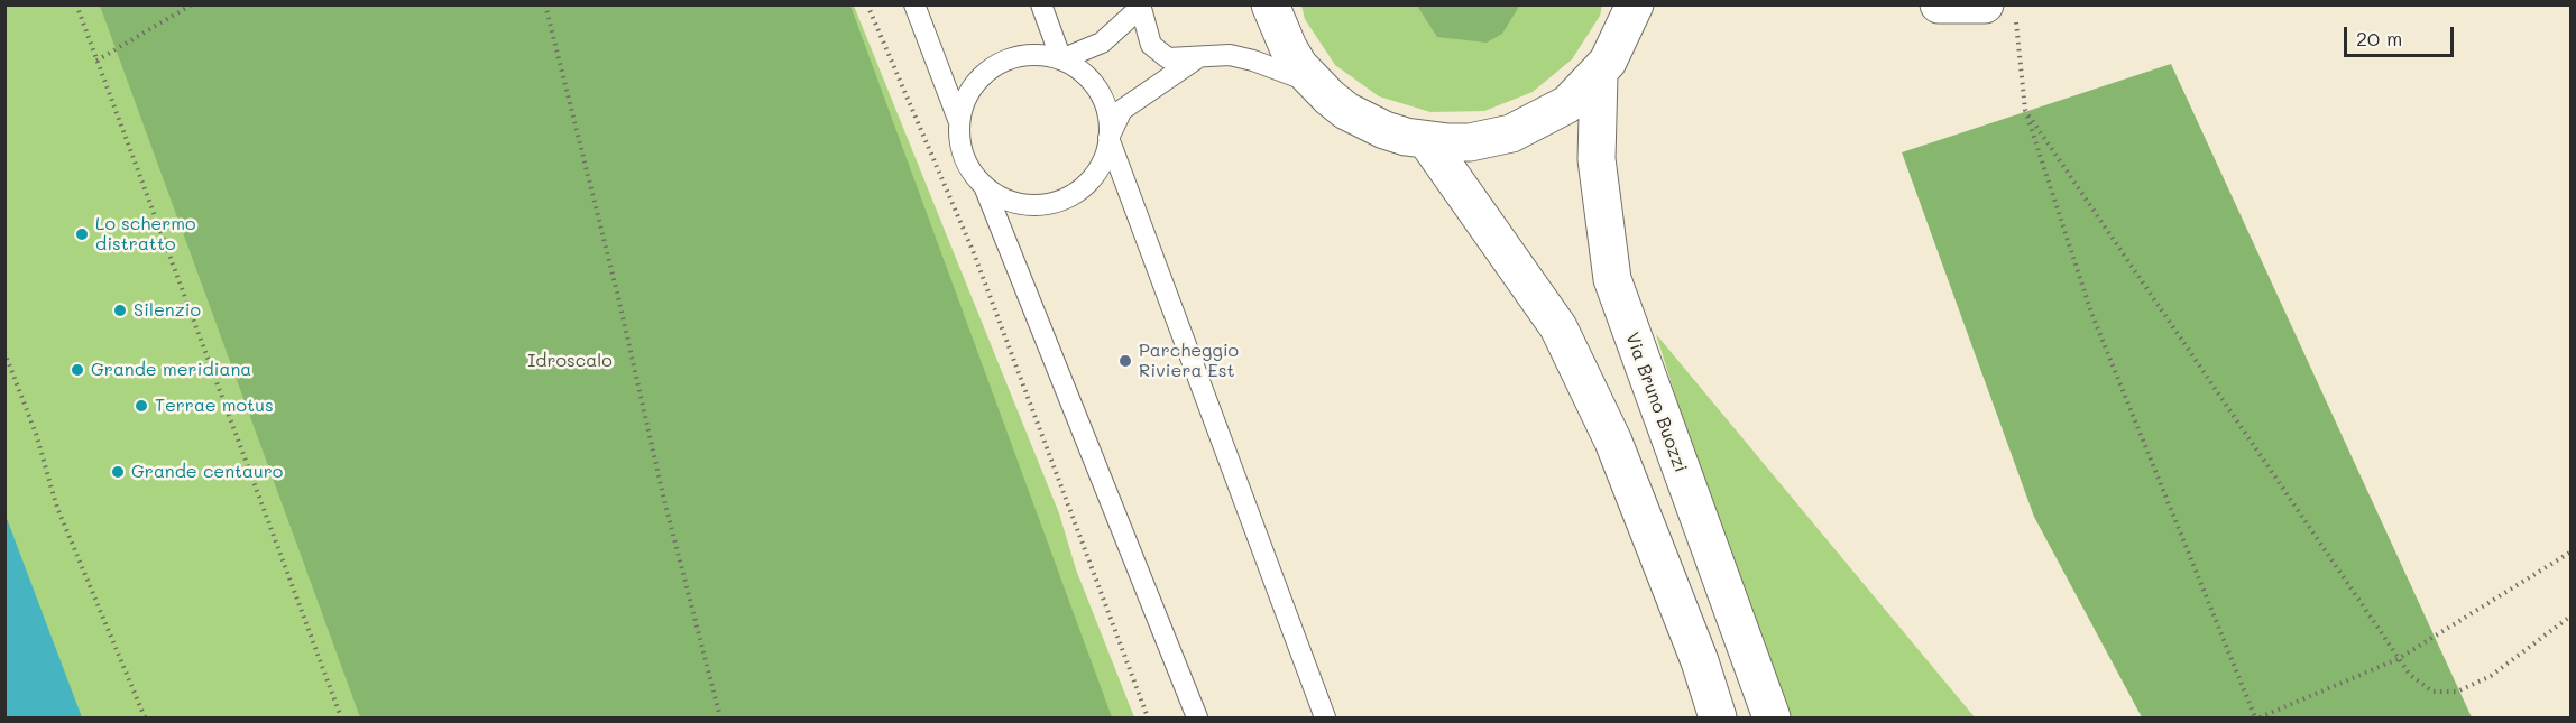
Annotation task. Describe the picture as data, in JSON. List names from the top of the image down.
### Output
{
  "streets": {
    "main road": ["Via Bruno Buozzi"]
  },
  "parks": ["Idroscalo"],
  "places": [
    "Lo schermo distratto",
    "Silenzio",
    "Parcheggio Riviera Est",
    "Grande meridiana",
    "Terrae motus",
    "Grande centauro"
  ],
  "scale_bar": "20 m"
}
